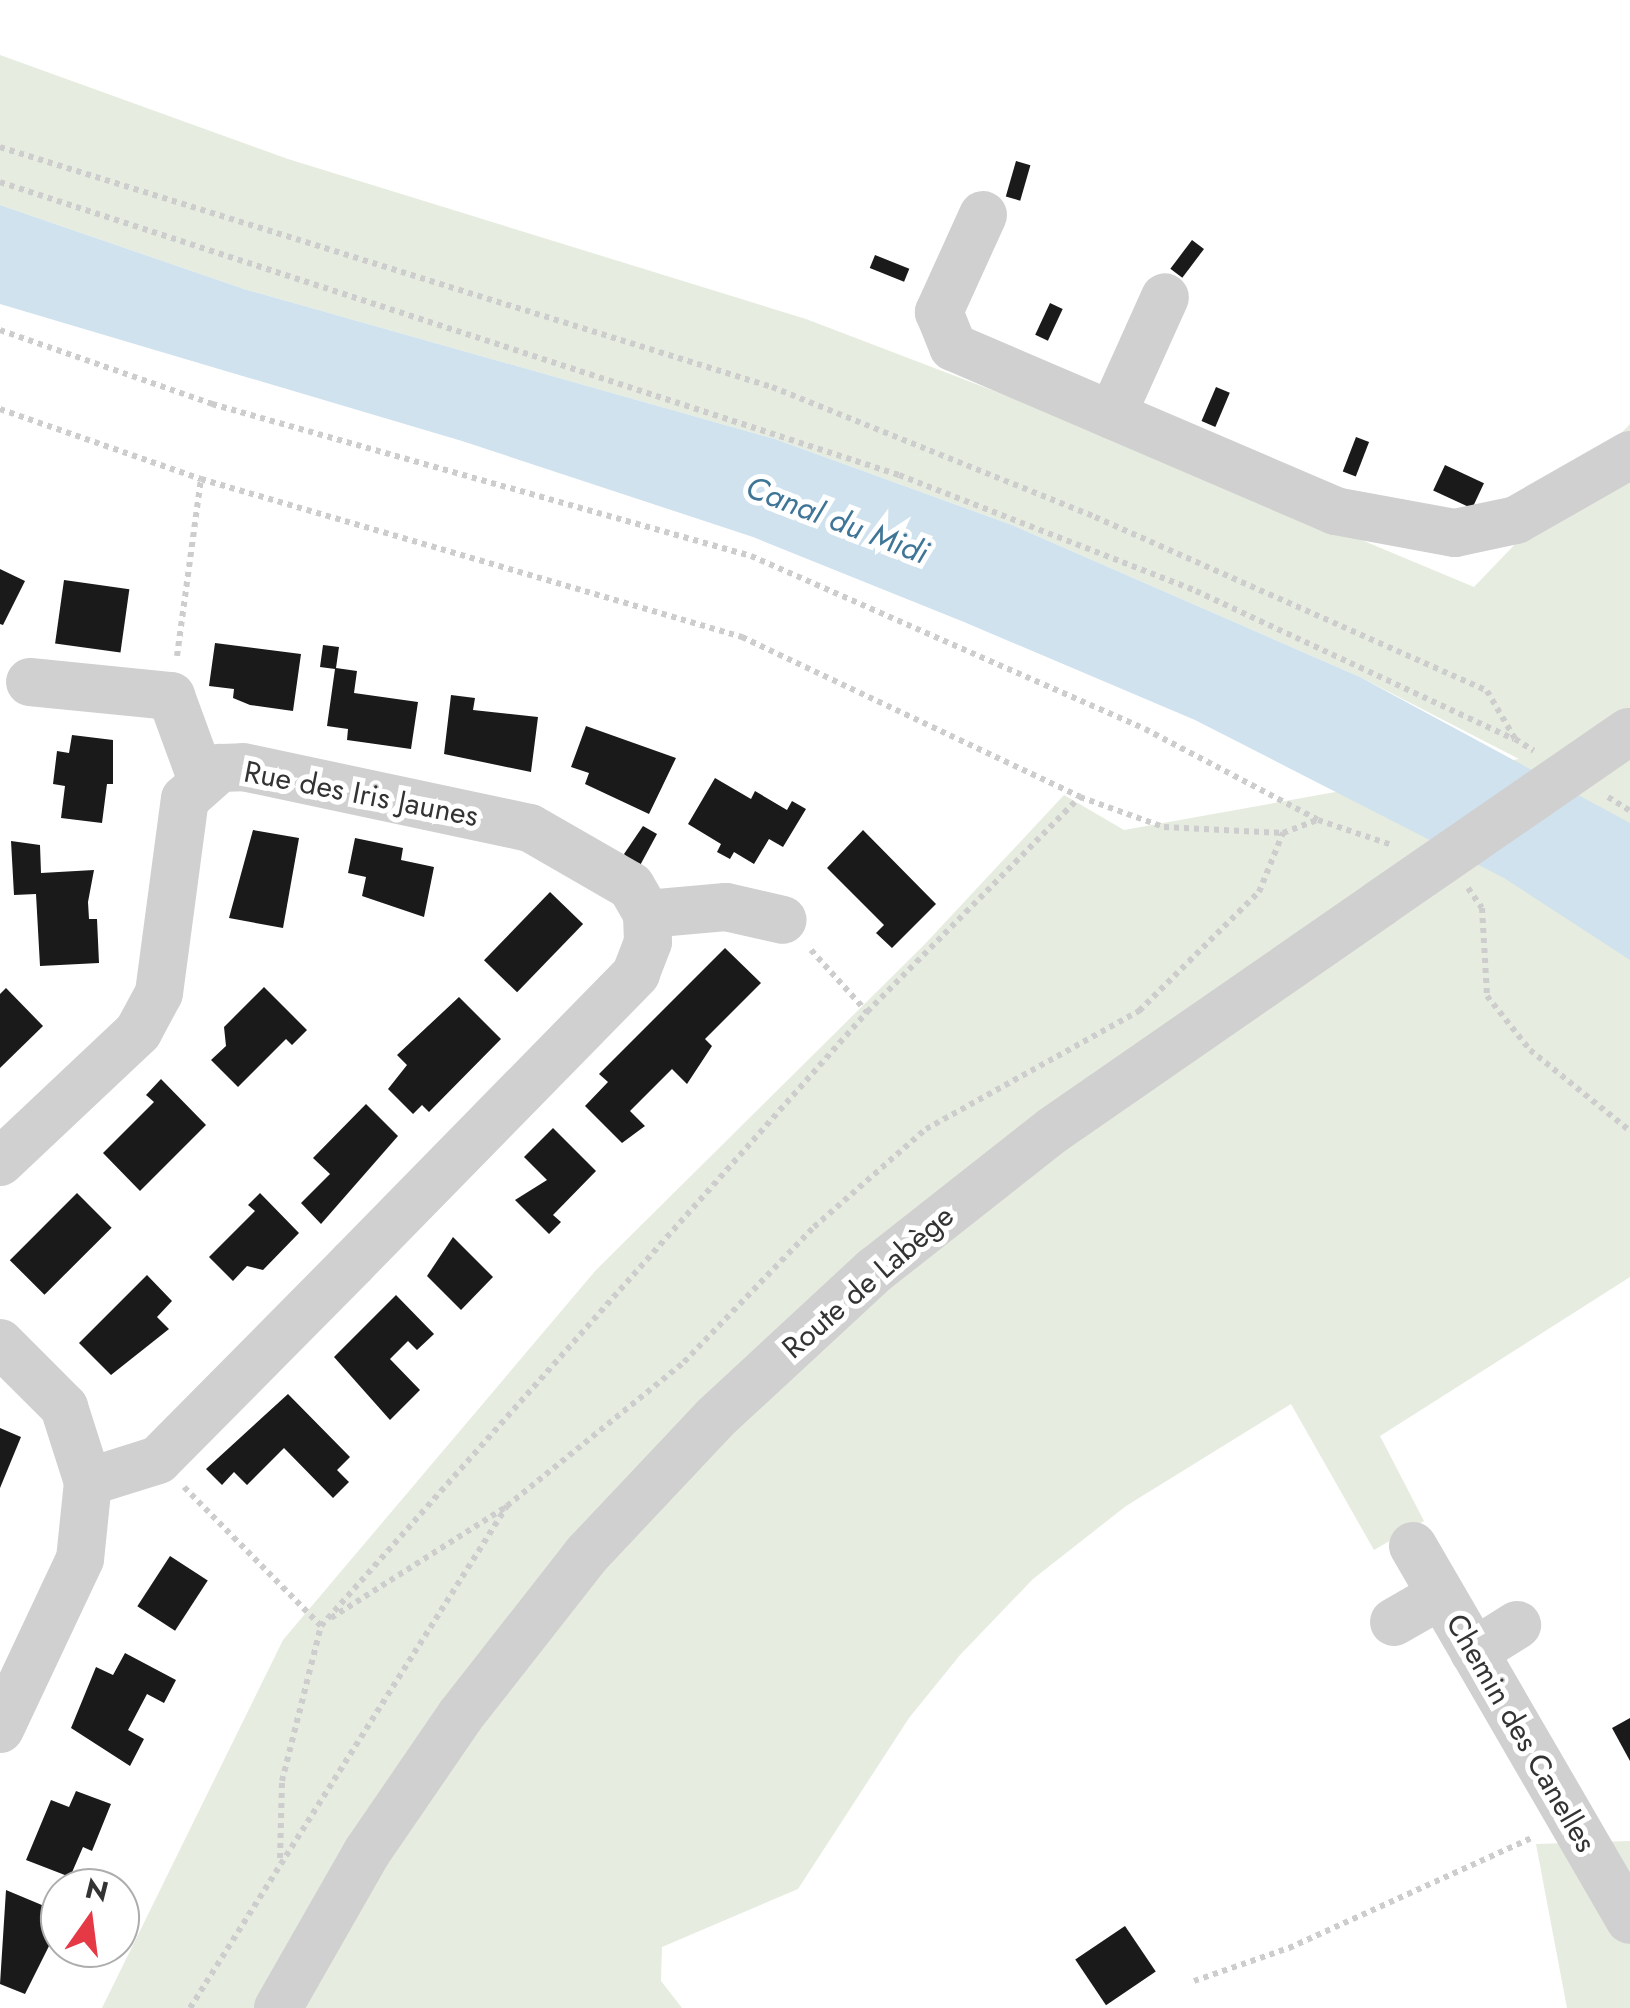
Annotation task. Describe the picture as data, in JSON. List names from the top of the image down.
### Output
{
  "streets": {
    "street": ["Rue des Iris Jaunes", "Route de Labège", "Chemin des Canelles"]
  },
  "water": ["Canal du Midi"],
  "north": "top"
}
